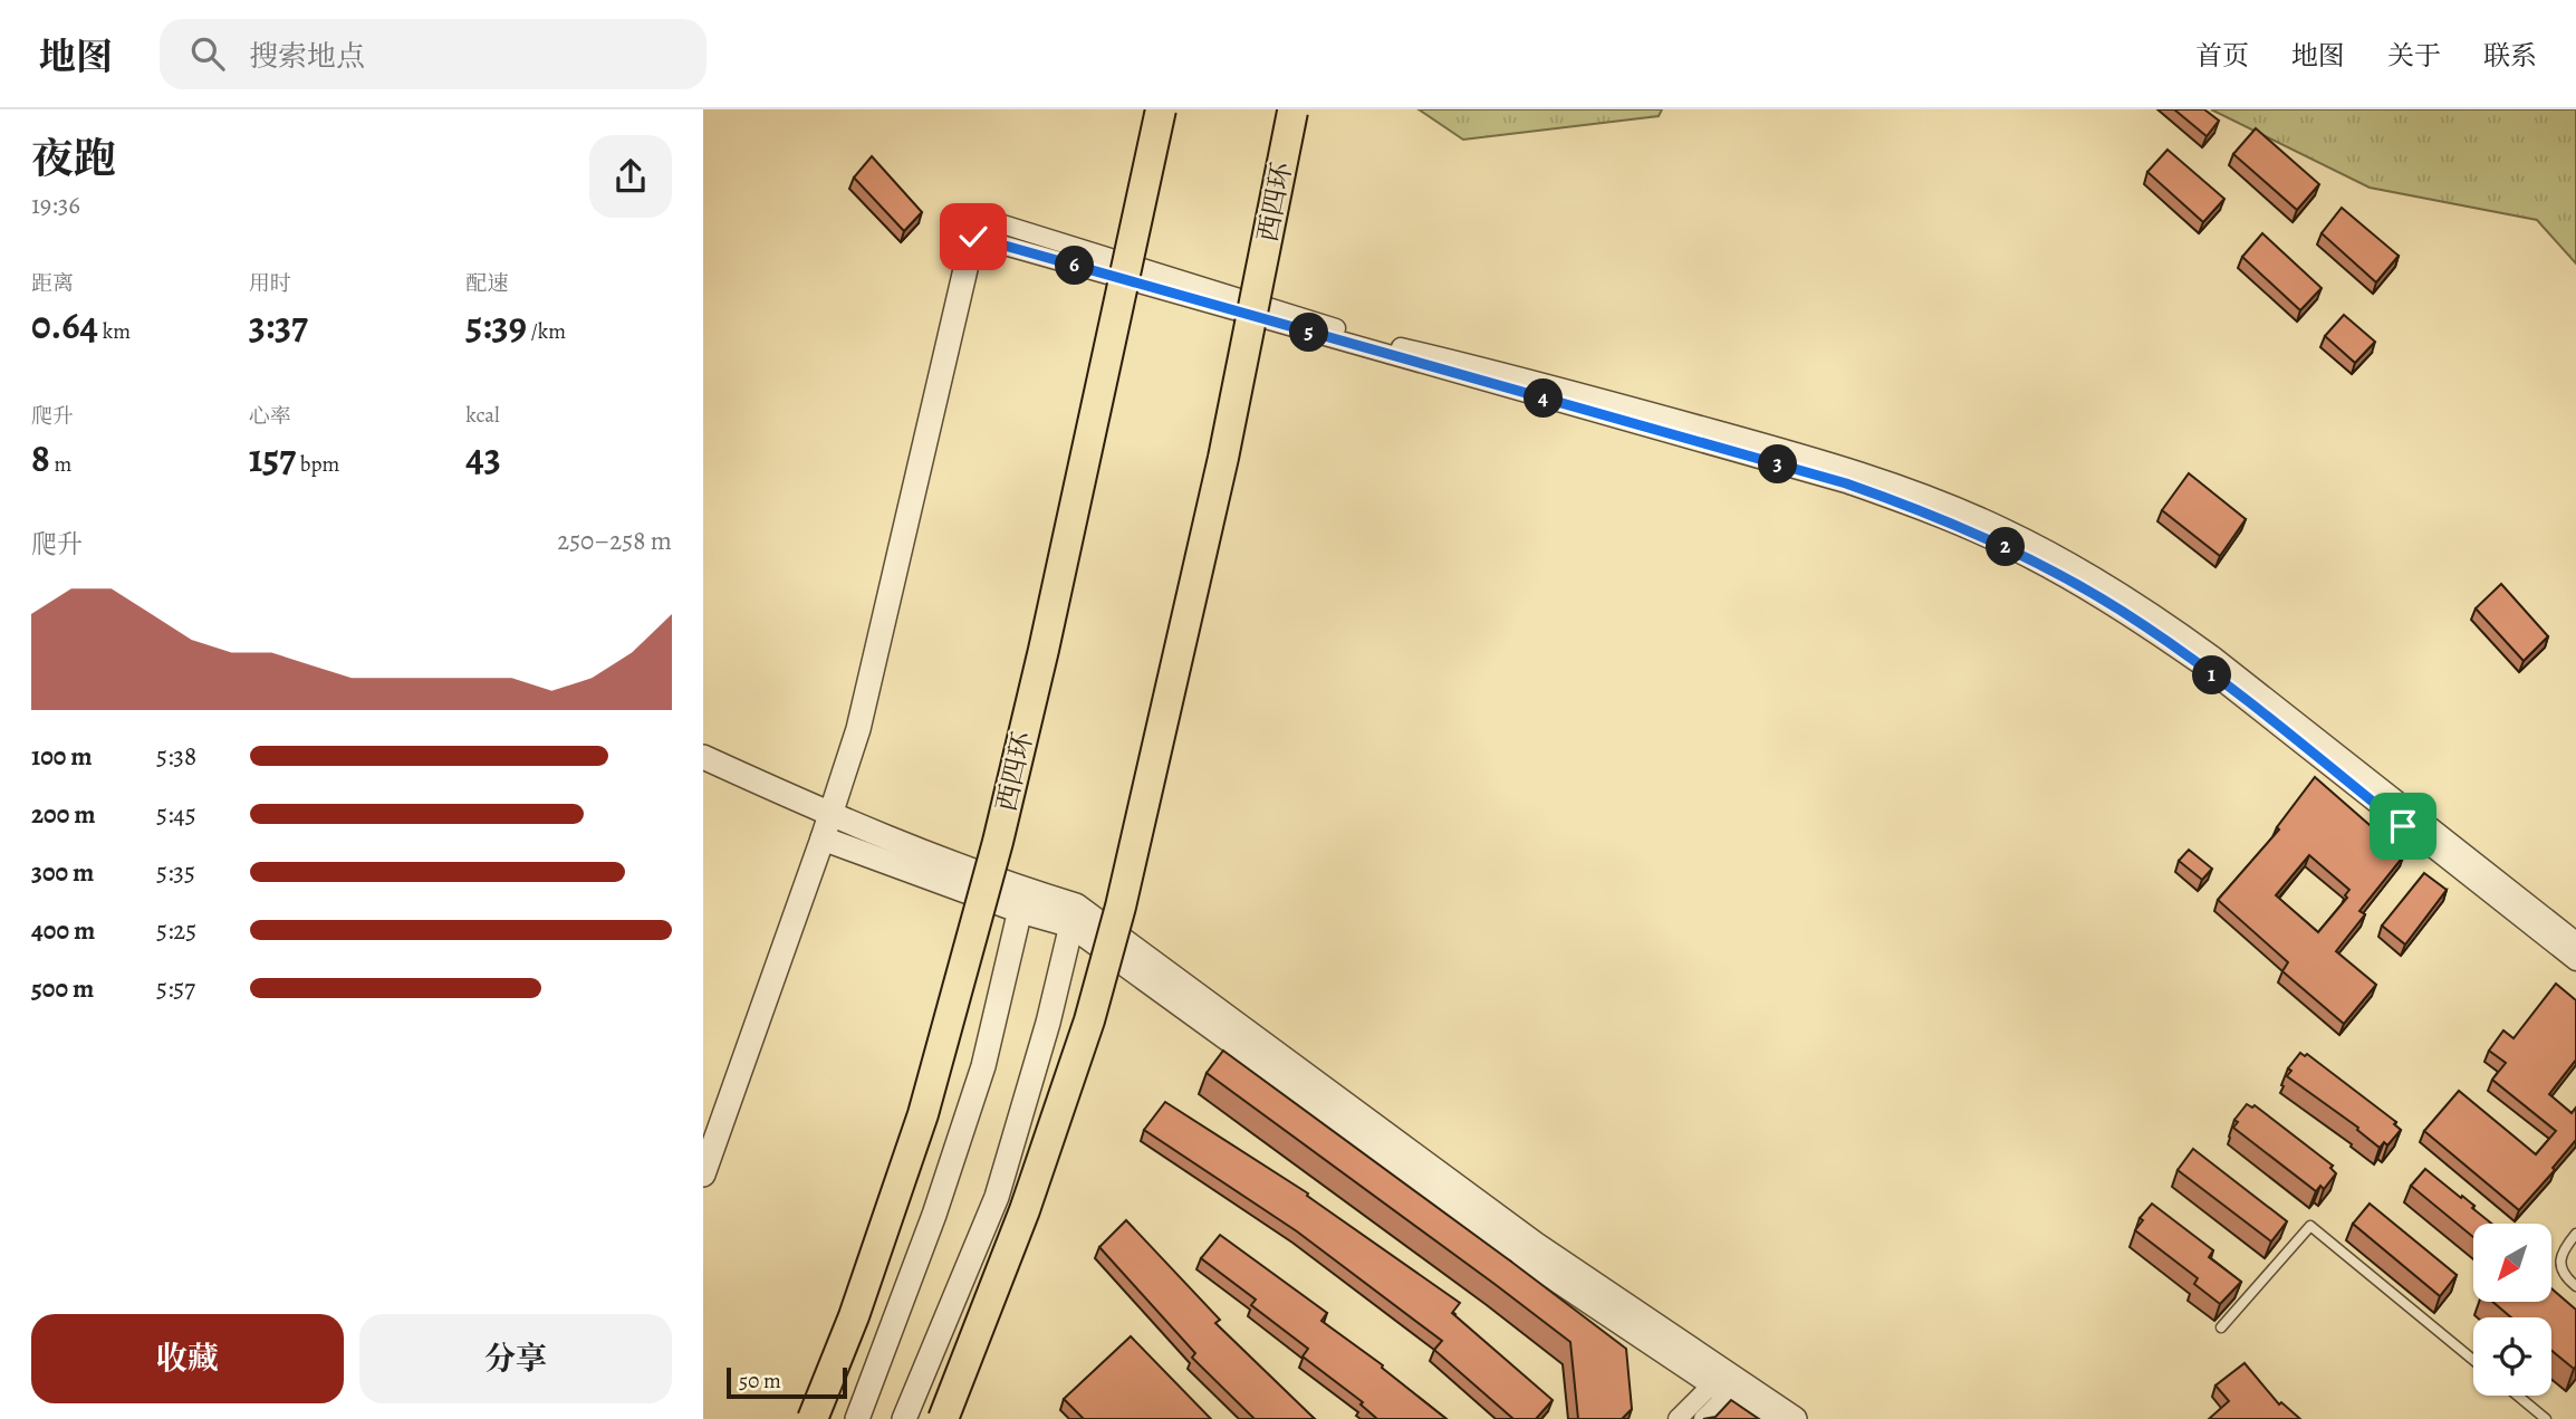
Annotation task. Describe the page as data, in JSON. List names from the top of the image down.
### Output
{
  "streets": {
    "highway": ["西四环"]
  },
  "scale_bar": "50 m",
  "north": "bottom left",
  "page": {
    "header": "地图",
    "search": "搜索地点",
    "nav": [
      "首页",
      "地图",
      "关于",
      "联系"
    ],
    "heading": ["夜跑", "19:36"],
    "stats": [
      ["距离", "0.64 km"],
      ["用时", "3:37"],
      ["配速", "5:39 /km"],
      ["爬升", "8 m"],
      ["心率", "157 bpm"],
      ["kcal", "43"]
    ],
    "pins": [
      "6",
      "5",
      "4",
      "3",
      "2",
      "1"
    ],
    "chart": ["爬升", "250–258 m"],
    "list": [
      {
        "name": "100 m",
        "note": "5:38"
      },
      {
        "name": "200 m",
        "note": "5:45"
      },
      {
        "name": "300 m",
        "note": "5:35"
      },
      {
        "name": "400 m",
        "note": "5:25"
      },
      {
        "name": "500 m",
        "note": "5:57"
      }
    ],
    "buttons": ["收藏", "分享"],
    "scale": "50 m"
  }
}
